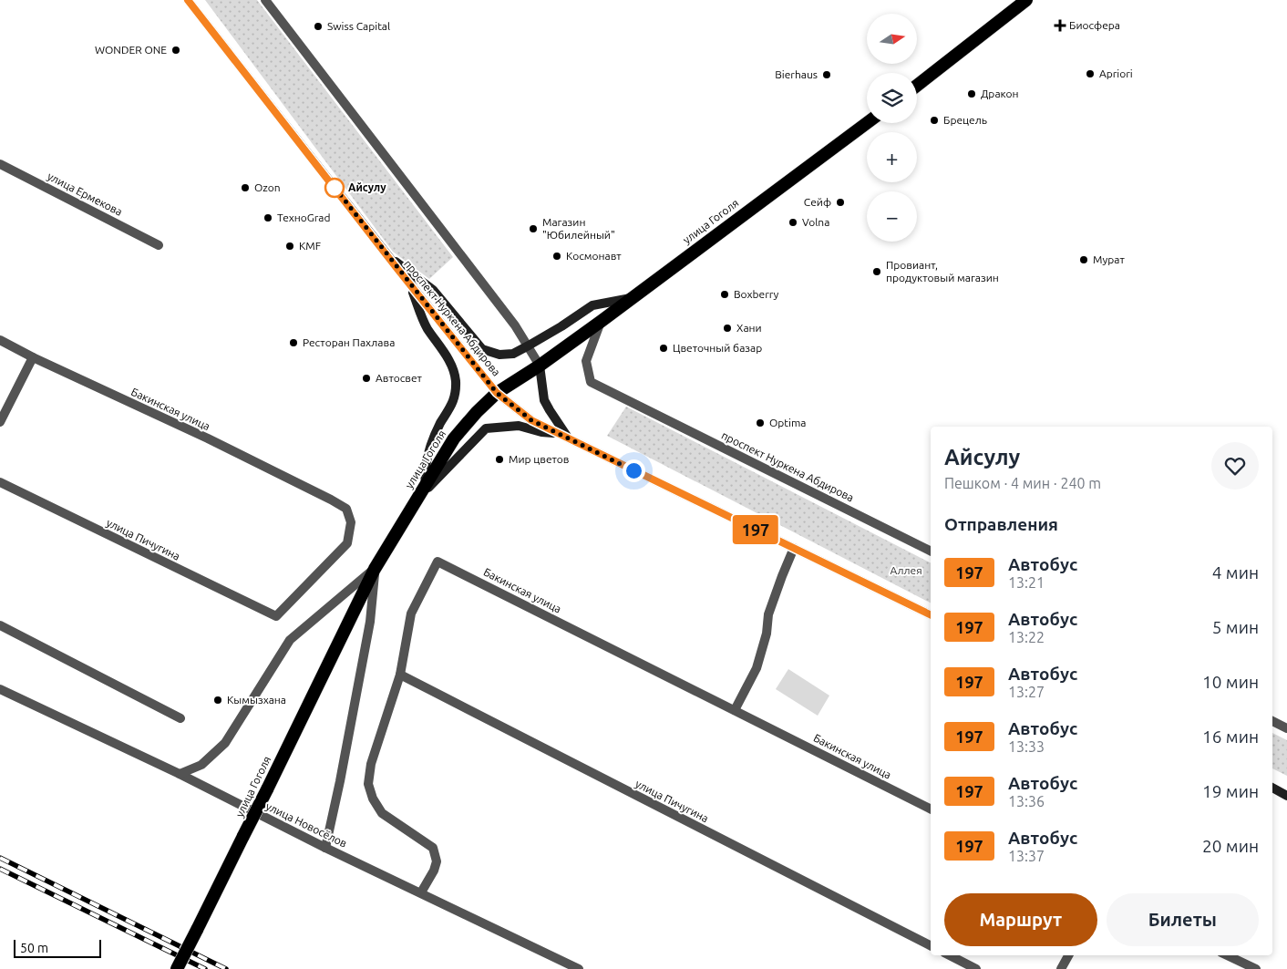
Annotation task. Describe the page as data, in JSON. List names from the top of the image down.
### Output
{
  "streets": {
    "highway": ["улица Гоголя"],
    "main road": ["проспект Нуркена Абдирова"],
    "street": [
      "улица Ермекова",
      "Бакинская улица",
      "улица Пичугина",
      "улица Новосёлов"
    ]
  },
  "crossings": [
    ["улица Гоголя", "проспект Нуркена Абдирова"],
    ["Бакинская улица", "улица Пичугина"],
    ["Бакинская улица", "улица Новосёлов"]
  ],
  "parks": ["Аллея"],
  "places": {
    "health": ["Биосфера"],
    "other": [
      "Swiss Capital",
      "WONDER ONE",
      "Apriori",
      "Bierhaus",
      "Дракон",
      "Брецель",
      "Ozon",
      "Айсулу",
      "Сейф",
      "ТехноGrad",
      "Volna",
      "Магазин \"Юбилейный\"",
      "KMF",
      "Космонавт",
      "Мурат",
      "Провиант, продуктовый магазин",
      "Boxberry",
      "Хани",
      "Ресторан Пахлава",
      "Цветочный базар",
      "Автосвет",
      "Optima",
      "Мир цветов",
      "Кымызхана"
    ]
  },
  "lines": ["bus line 197"],
  "scale_bar": "50 m",
  "north": "right",
  "page": {
    "on_map": "197",
    "map_buttons": ["+", "−"],
    "heading": [
      ["Айсулу", "Пешком · 4 мин · 240 m"],
      "Отправления"
    ],
    "list": [
      {
        "mark": "197",
        "name": "Автобус",
        "note": "13:21",
        "value": "4 мин"
      },
      {
        "mark": "197",
        "name": "Автобус",
        "note": "13:22",
        "value": "5 мин"
      },
      {
        "mark": "197",
        "name": "Автобус",
        "note": "13:27",
        "value": "10 мин"
      },
      {
        "mark": "197",
        "name": "Автобус",
        "note": "13:33",
        "value": "16 мин"
      },
      {
        "mark": "197",
        "name": "Автобус",
        "note": "13:36",
        "value": "19 мин"
      },
      {
        "mark": "197",
        "name": "Автобус",
        "note": "13:37",
        "value": "20 мин"
      }
    ],
    "buttons": ["Маршрут", "Билеты"],
    "scale": "50 m"
  }
}
